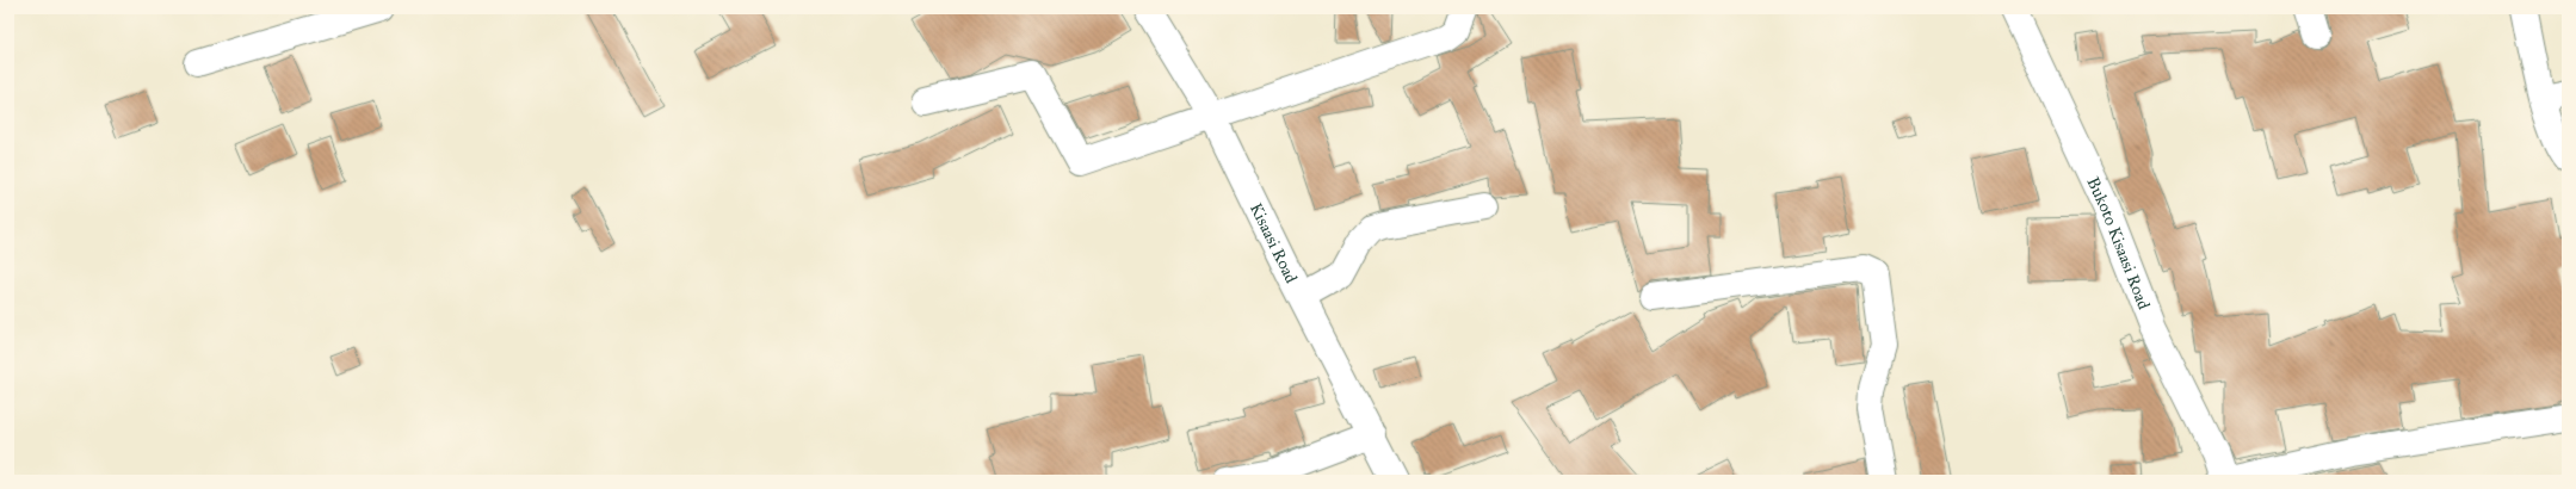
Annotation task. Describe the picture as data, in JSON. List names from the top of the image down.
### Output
{
  "streets": {
    "street": ["Kisaasi Road", "Bukoto Kisaasi Road"]
  }
}
